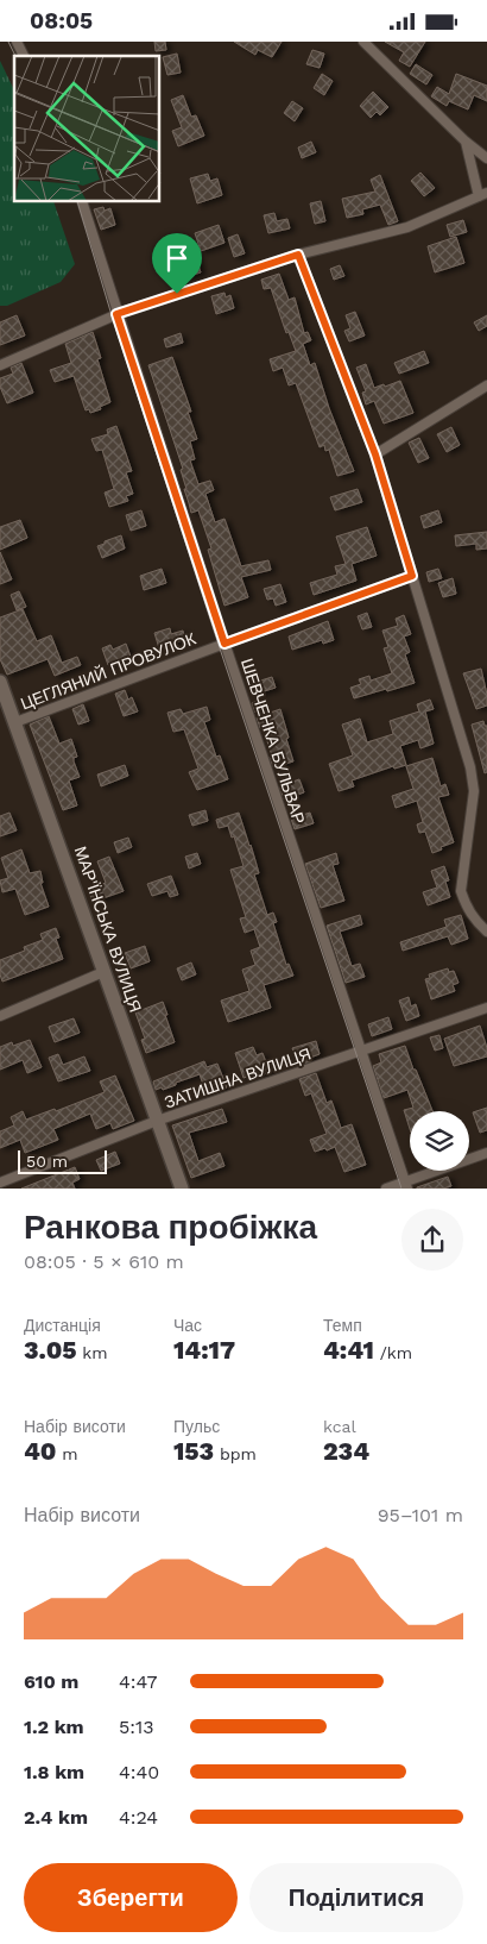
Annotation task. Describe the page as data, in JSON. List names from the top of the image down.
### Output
{
  "streets": {
    "street": [
      "ЦЕГЛЯНИЙ ПРОВУЛОК",
      "ШЕВЧЕНКА БУЛЬВАР",
      "МАР'ЇНСЬКА ВУЛИЦЯ",
      "ЗАТИШНА ВУЛИЦЯ"
    ]
  },
  "crossings": [
    ["ЦЕГЛЯНИЙ ПРОВУЛОК", "ШЕВЧЕНКА БУЛЬВАР"],
    ["ЦЕГЛЯНИЙ ПРОВУЛОК", "МАР'ЇНСЬКА ВУЛИЦЯ"],
    ["ШЕВЧЕНКА БУЛЬВАР", "ЗАТИШНА ВУЛИЦЯ"],
    ["МАР'ЇНСЬКА ВУЛИЦЯ", "ЗАТИШНА ВУЛИЦЯ"]
  ],
  "scale_bar": "50 m",
  "page": {
    "status": "08:05",
    "scale": "50 m",
    "heading": ["Ранкова пробіжка", "08:05 · 5 × 610 m"],
    "stats": [
      ["Дистанція", "3.05 km"],
      ["Час", "14:17"],
      ["Темп", "4:41 /km"],
      ["Набір висоти", "40 m"],
      ["Пульс", "153 bpm"],
      ["kcal", "234"]
    ],
    "chart": ["Набір висоти", "95–101 m"],
    "list": [
      {
        "name": "610 m",
        "note": "4:47"
      },
      {
        "name": "1.2 km",
        "note": "5:13"
      },
      {
        "name": "1.8 km",
        "note": "4:40"
      },
      {
        "name": "2.4 km",
        "note": "4:24"
      }
    ],
    "buttons": ["Зберегти", "Поділитися"]
  }
}
